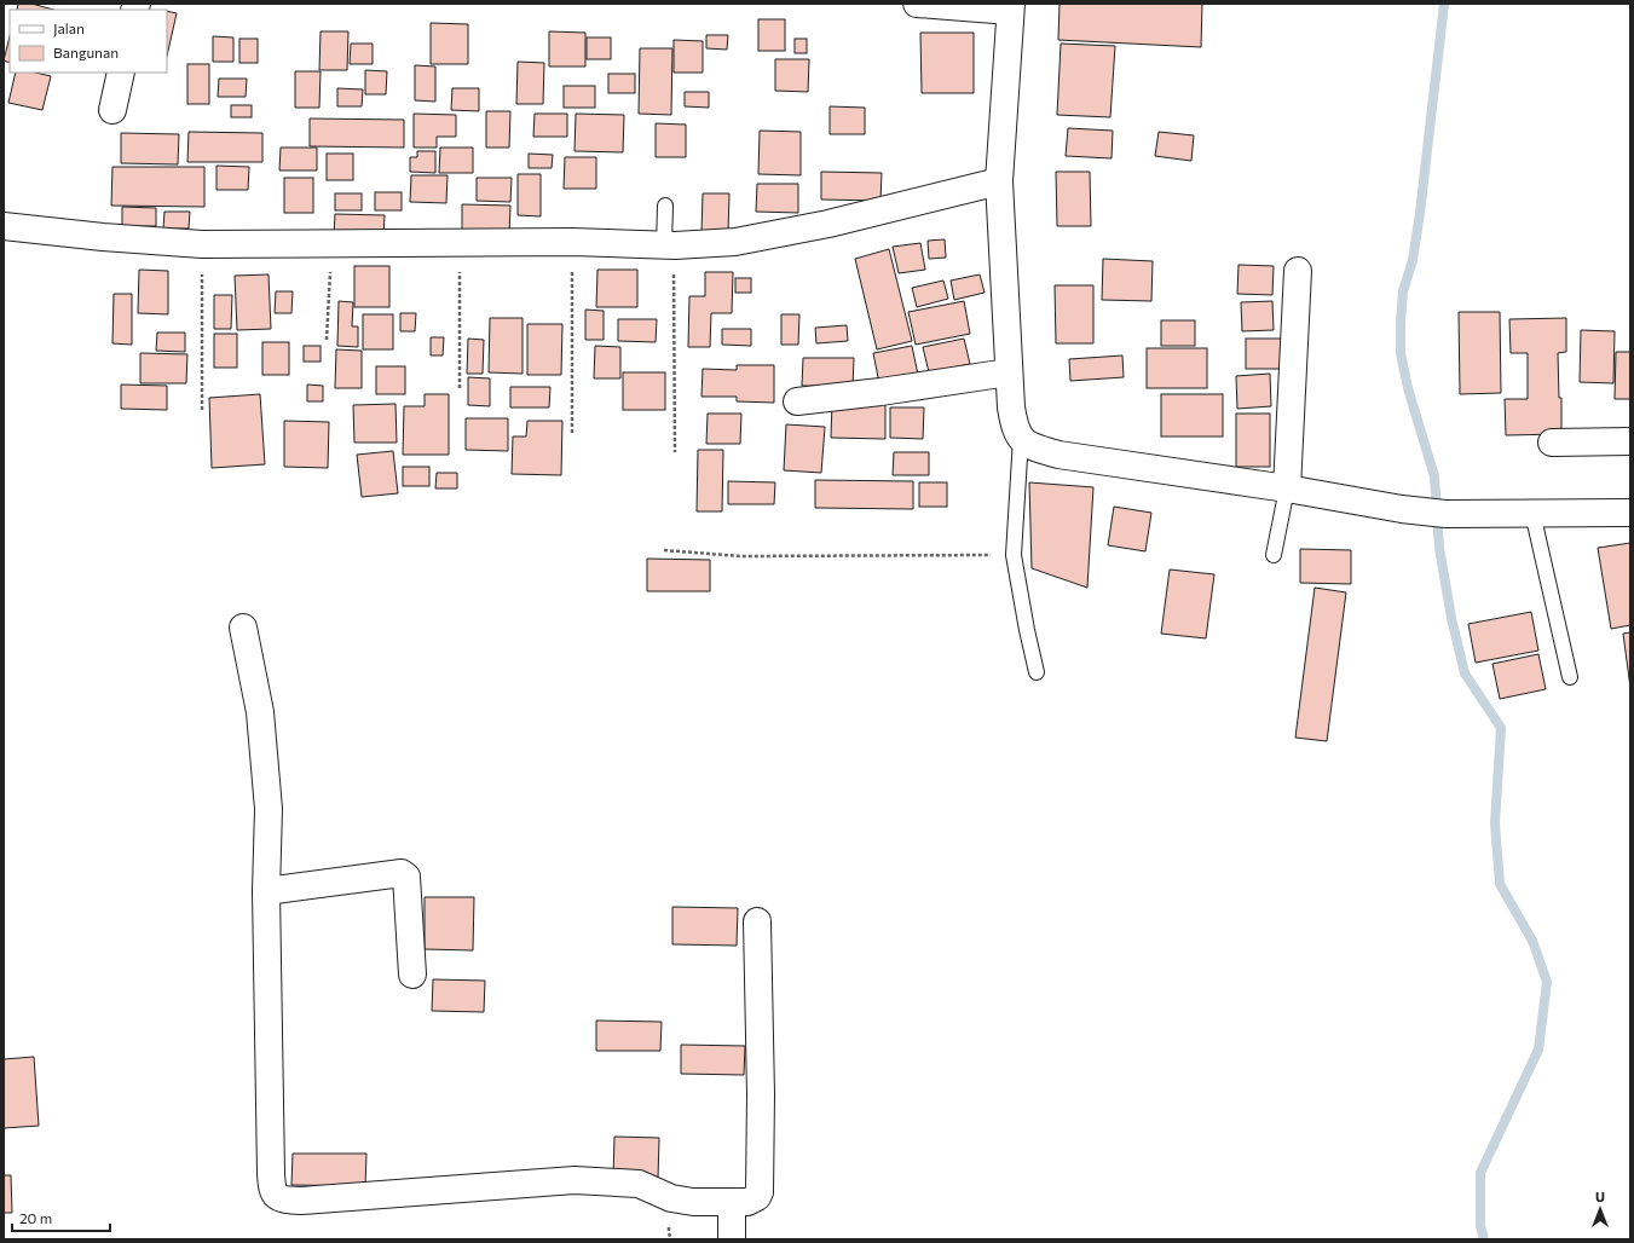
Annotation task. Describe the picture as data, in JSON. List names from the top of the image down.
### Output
{
  "legend": ["Jalan", "Bangunan"],
  "scale_bar": "20 m",
  "north": "top"
}
